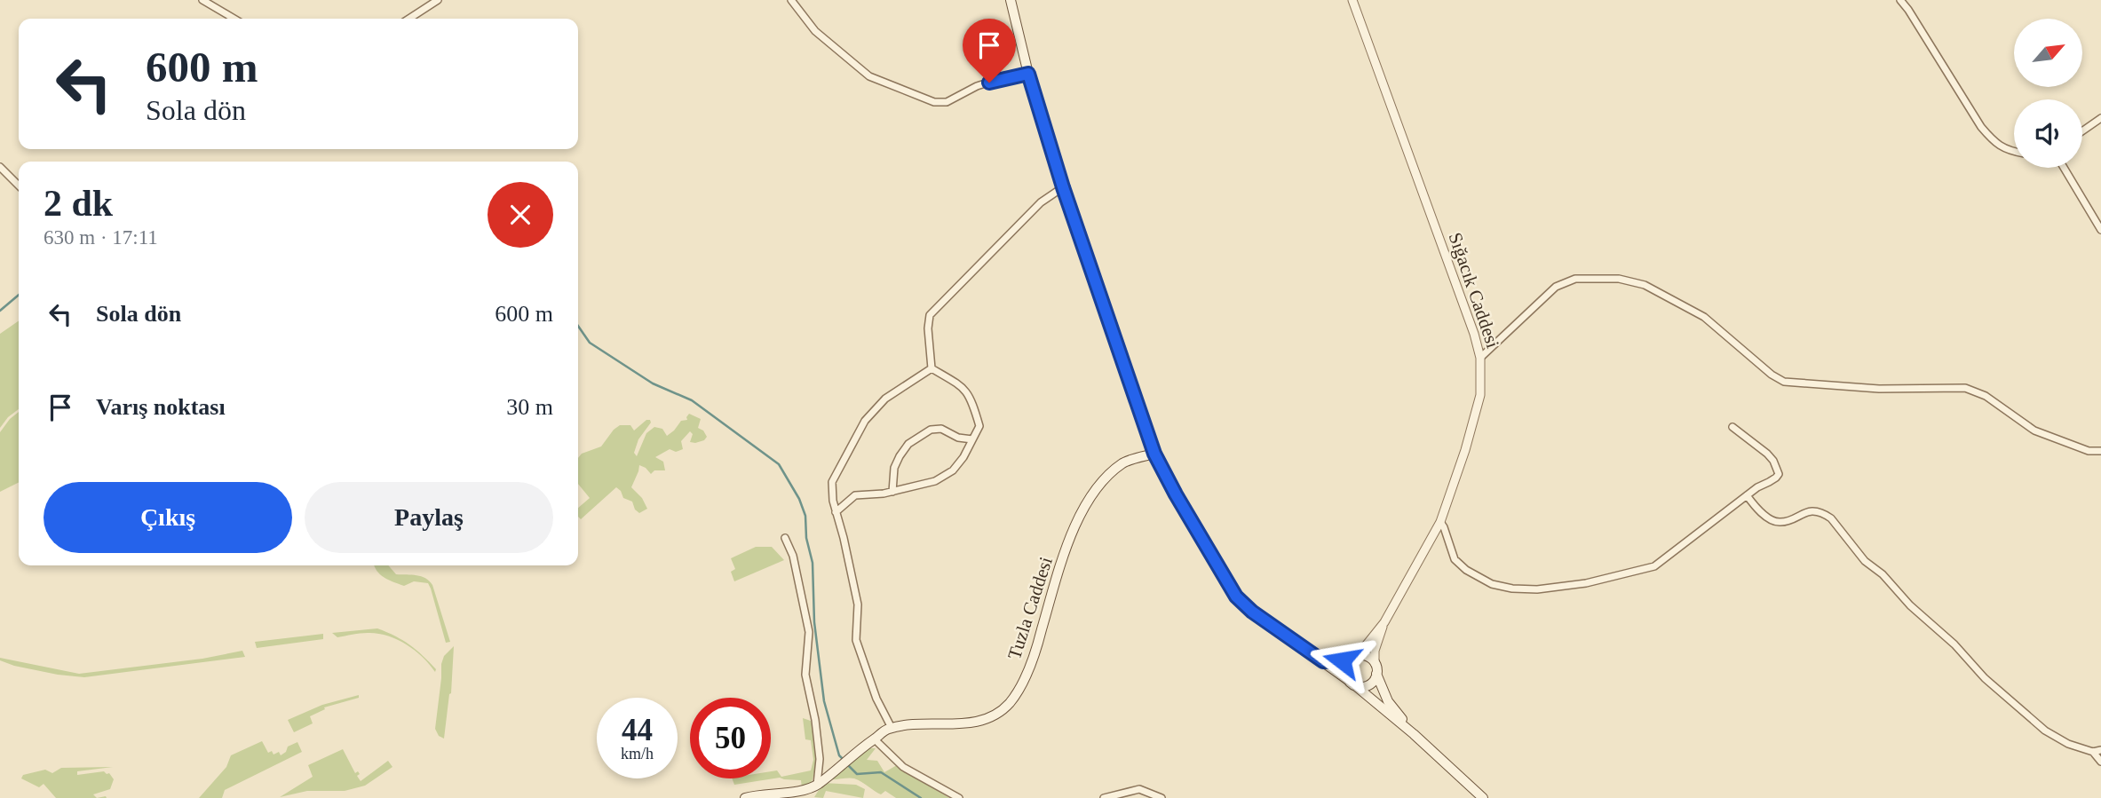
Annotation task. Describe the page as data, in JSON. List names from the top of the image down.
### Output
{
  "streets": {
    "main road": ["Tuzla Caddesi"],
    "street": ["Sığacık Caddesi"]
  },
  "north": "top right",
  "page": {
    "turn": ["600 m", "Sola dön"],
    "heading": ["2 dk", "630 m · 17:11"],
    "list": [
      {
        "name": "Sola dön",
        "value": "600 m"
      },
      {
        "name": "Varış noktası",
        "value": "30 m"
      }
    ],
    "buttons": ["Çıkış", "Paylaş"],
    "speed": "44 km/h",
    "limit": "50"
  }
}
